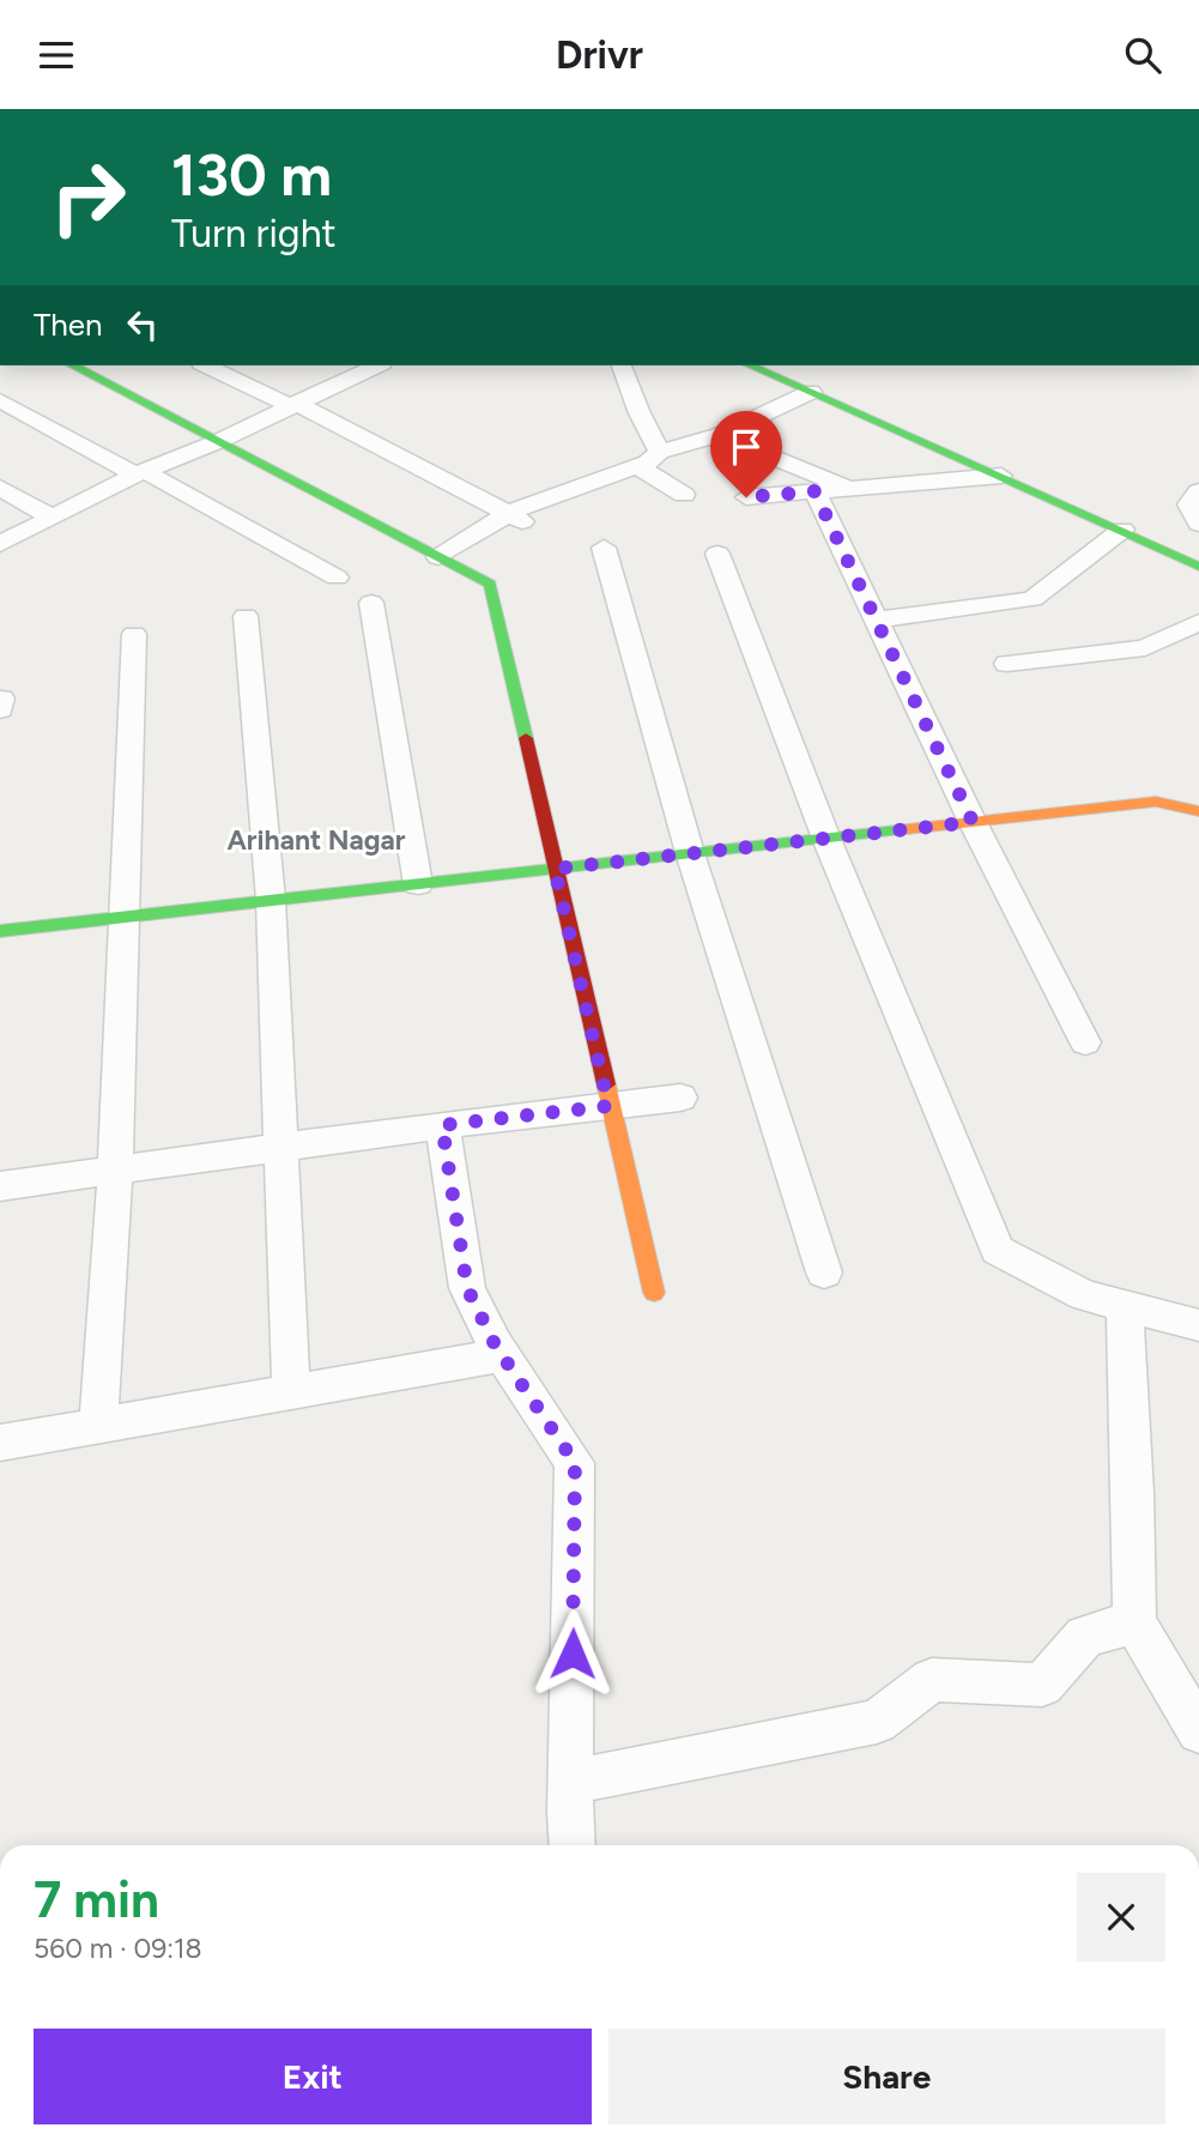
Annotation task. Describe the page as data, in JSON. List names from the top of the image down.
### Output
{
  "districts": ["Arihant Nagar"],
  "page": {
    "header": "Drivr",
    "turn": ["130 m", "Turn right"],
    "then": "Then",
    "heading": ["7 min", "560 m · 09:18"],
    "buttons": ["Exit", "Share"]
  }
}
